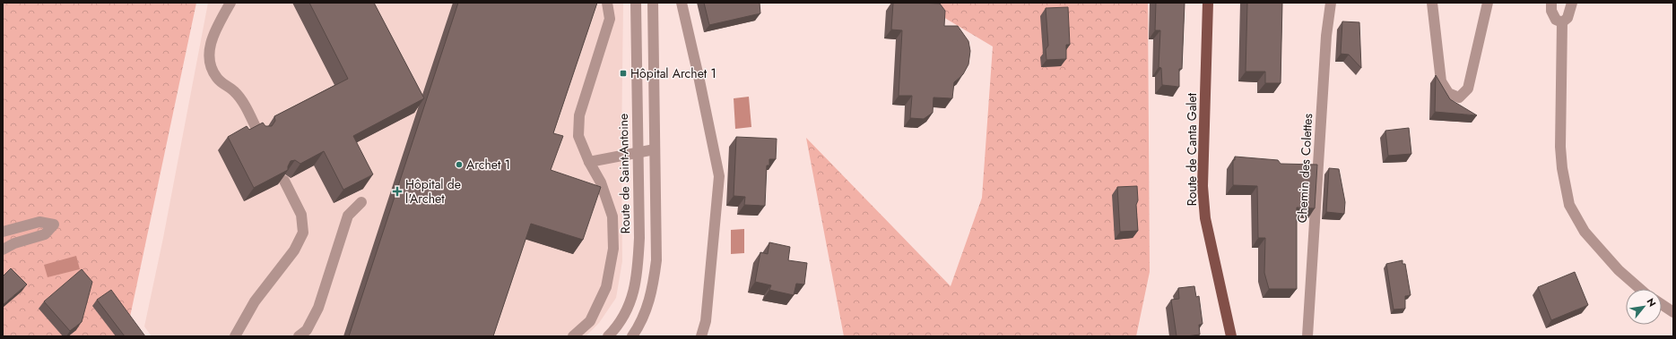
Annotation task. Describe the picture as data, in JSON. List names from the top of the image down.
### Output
{
  "streets": {
    "main road": ["Route de Canta Galet"],
    "street": ["Chemin des Colettes", "Route de Saint-Antoine"]
  },
  "places": {
    "transit": ["Hôpital Archet 1"],
    "other": ["Archet 1"],
    "health": ["Hôpital de l'Archet"]
  },
  "north": "top right"
}
